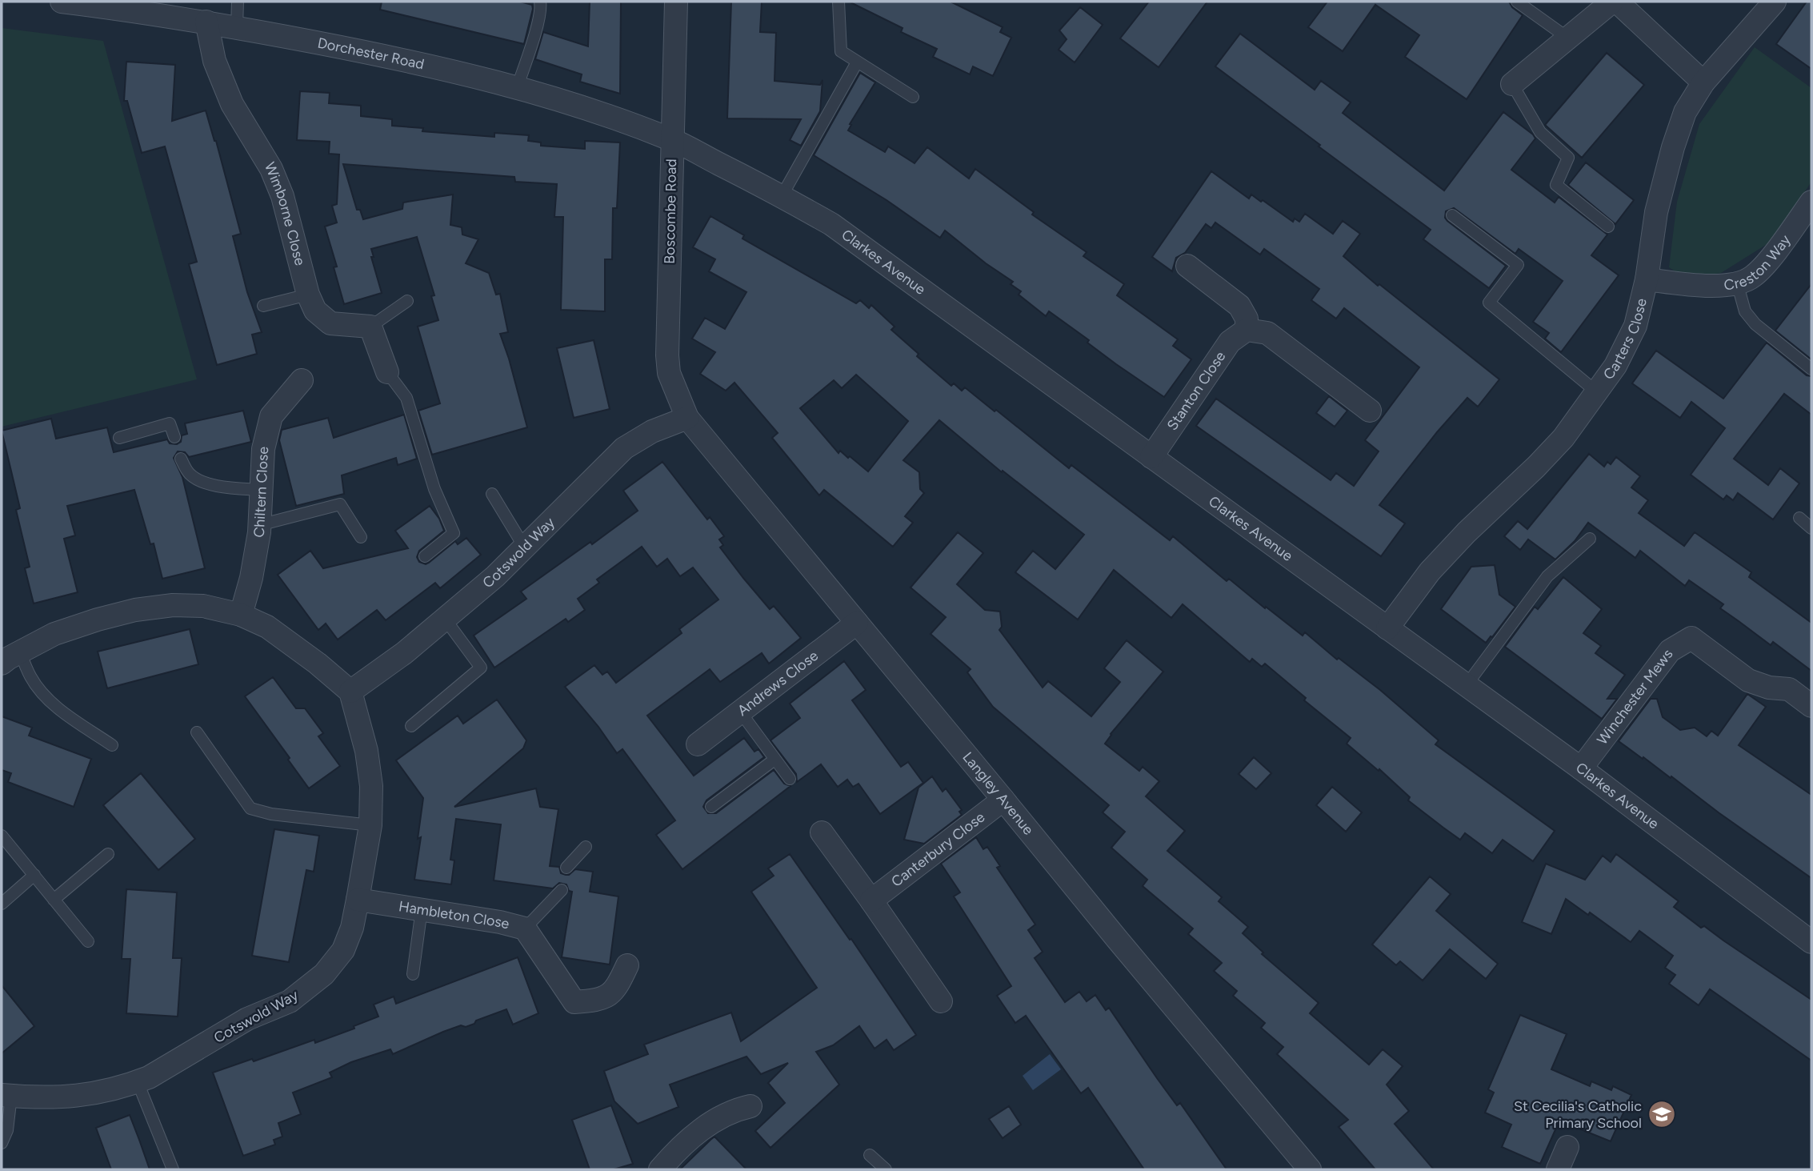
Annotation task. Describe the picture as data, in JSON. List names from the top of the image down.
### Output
{
  "streets": {
    "street": [
      "Dorchester Road",
      "Boscombe Road",
      "Wimborne Close",
      "Creston Way",
      "Clarkes Avenue",
      "Carters Close",
      "Stanton Close",
      "Chiltern Close",
      "Cotswold Way",
      "Andrews Close",
      "Winchester Mews",
      "Langley Avenue",
      "Canterbury Close",
      "Hambleton Close"
    ]
  },
  "crossings": [
    ["Dorchester Road", "Boscombe Road"],
    ["Dorchester Road", "Wimborne Close"],
    ["Dorchester Road", "Clarkes Avenue"],
    ["Boscombe Road", "Clarkes Avenue"],
    ["Boscombe Road", "Cotswold Way"],
    ["Boscombe Road", "Langley Avenue"],
    ["Creston Way", "Carters Close"],
    ["Clarkes Avenue", "Carters Close"],
    ["Clarkes Avenue", "Stanton Close"],
    ["Clarkes Avenue", "Winchester Mews"],
    ["Cotswold Way", "Langley Avenue"],
    ["Cotswold Way", "Hambleton Close"],
    ["Andrews Close", "Langley Avenue"],
    ["Langley Avenue", "Canterbury Close"]
  ],
  "places": {
    "school or university": ["St Cecilia's Catholic Primary School"]
  }
}
